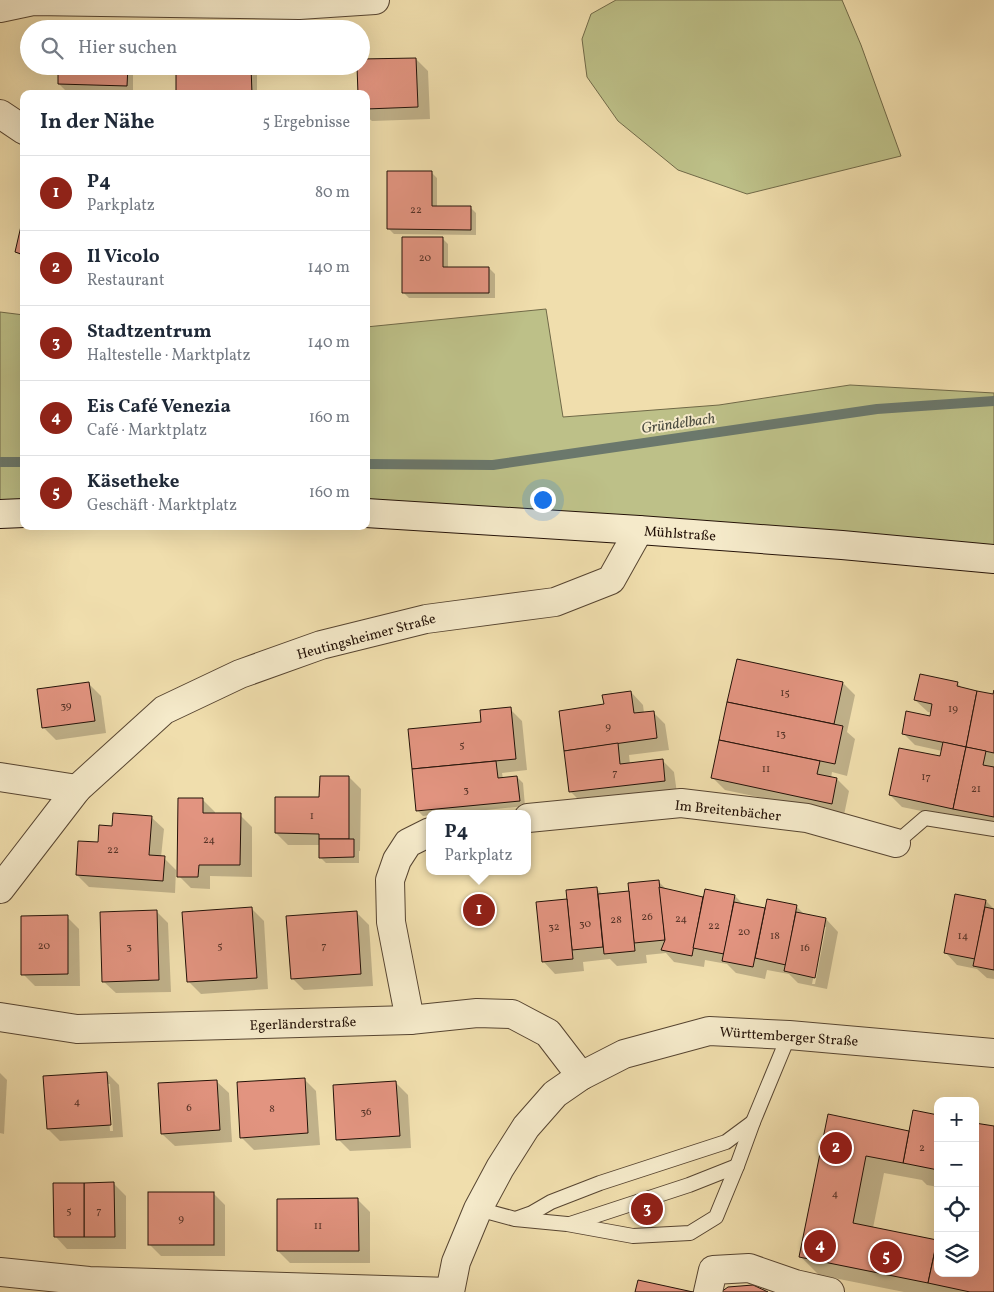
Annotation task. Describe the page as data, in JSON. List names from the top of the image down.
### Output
{
  "streets": {
    "street": [
      "Mühlstraße",
      "Heutingsheimer Straße",
      "Im Breitenbächer",
      "Egerländerstraße",
      "Württemberger Straße"
    ]
  },
  "crossings": [
    ["Mühlstraße", "Heutingsheimer Straße"],
    ["Egerländerstraße", "Württemberger Straße"]
  ],
  "water": ["Gründelbach"],
  "house_numbers": [
    "22",
    "20",
    "15",
    "39",
    "19",
    "9",
    "13",
    "5",
    "11",
    "7",
    "17",
    "21",
    "3",
    "1",
    "24",
    "22",
    "26",
    "24",
    "28",
    "30",
    "22",
    "32",
    "20",
    "18",
    "14",
    "20",
    "5",
    "7",
    "3",
    "16",
    "4",
    "6",
    "8",
    "36",
    "2",
    "4",
    "5",
    "7",
    "9",
    "11"
  ],
  "page": {
    "search": "Hier suchen",
    "heading": ["In der Nähe", "5 Ergebnisse"],
    "list": [
      {
        "mark": "1",
        "name": "P4",
        "note": "Parkplatz",
        "value": "80 m"
      },
      {
        "mark": "2",
        "name": "Il Vicolo",
        "note": "Restaurant",
        "value": "140 m"
      },
      {
        "mark": "3",
        "name": "Stadtzentrum",
        "note": "Haltestelle · Marktplatz",
        "value": "140 m"
      },
      {
        "mark": "4",
        "name": "Eis Café Venezia",
        "note": "Café · Marktplatz",
        "value": "160 m"
      },
      {
        "mark": "5",
        "name": "Käsetheke",
        "note": "Geschäft · Marktplatz",
        "value": "160 m"
      }
    ],
    "popup": ["P4", "Parkplatz"],
    "pins": [
      "1",
      "2",
      "3",
      "4",
      "5"
    ],
    "map_buttons": ["+", "−"]
  }
}
